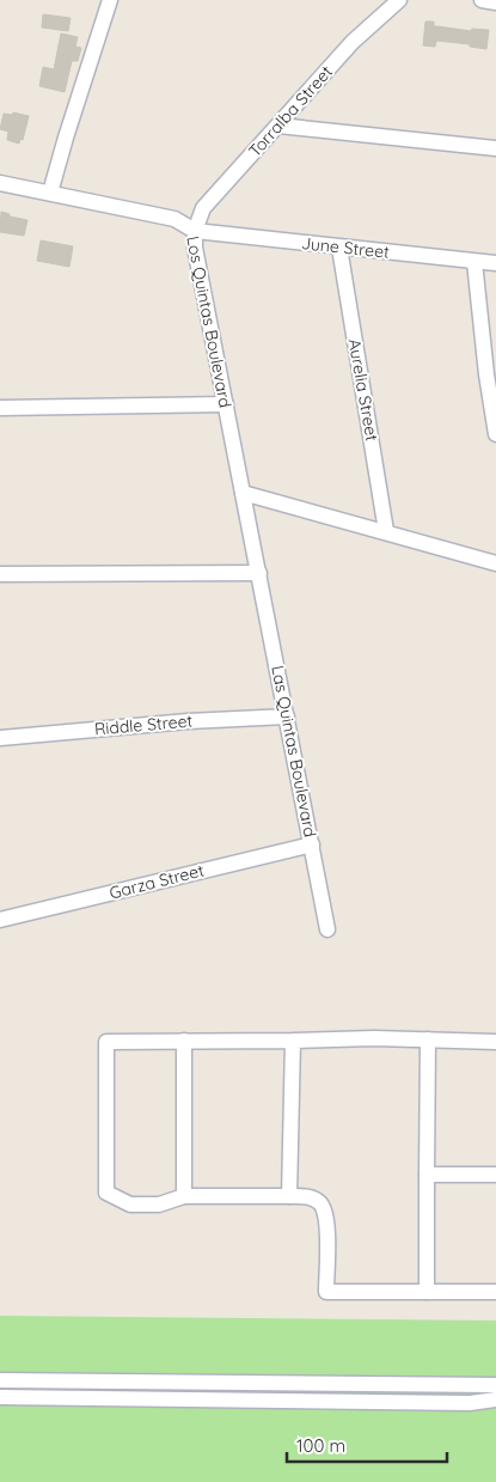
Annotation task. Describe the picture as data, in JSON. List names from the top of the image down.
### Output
{
  "streets": {
    "street": [
      "Torralba Street",
      "June Street",
      "Los Quintas Boulevard",
      "Aurelia Street",
      "Riddle Street",
      "Las Quintas Boulevard",
      "Garza Street"
    ]
  },
  "crossings": [
    ["Torralba Street", "June Street"],
    ["Torralba Street", "Los Quintas Boulevard"],
    ["June Street", "Los Quintas Boulevard"],
    ["June Street", "Aurelia Street"],
    ["Los Quintas Boulevard", "Las Quintas Boulevard"],
    ["Riddle Street", "Las Quintas Boulevard"],
    ["Las Quintas Boulevard", "Garza Street"]
  ],
  "scale_bar": "100 m"
}
